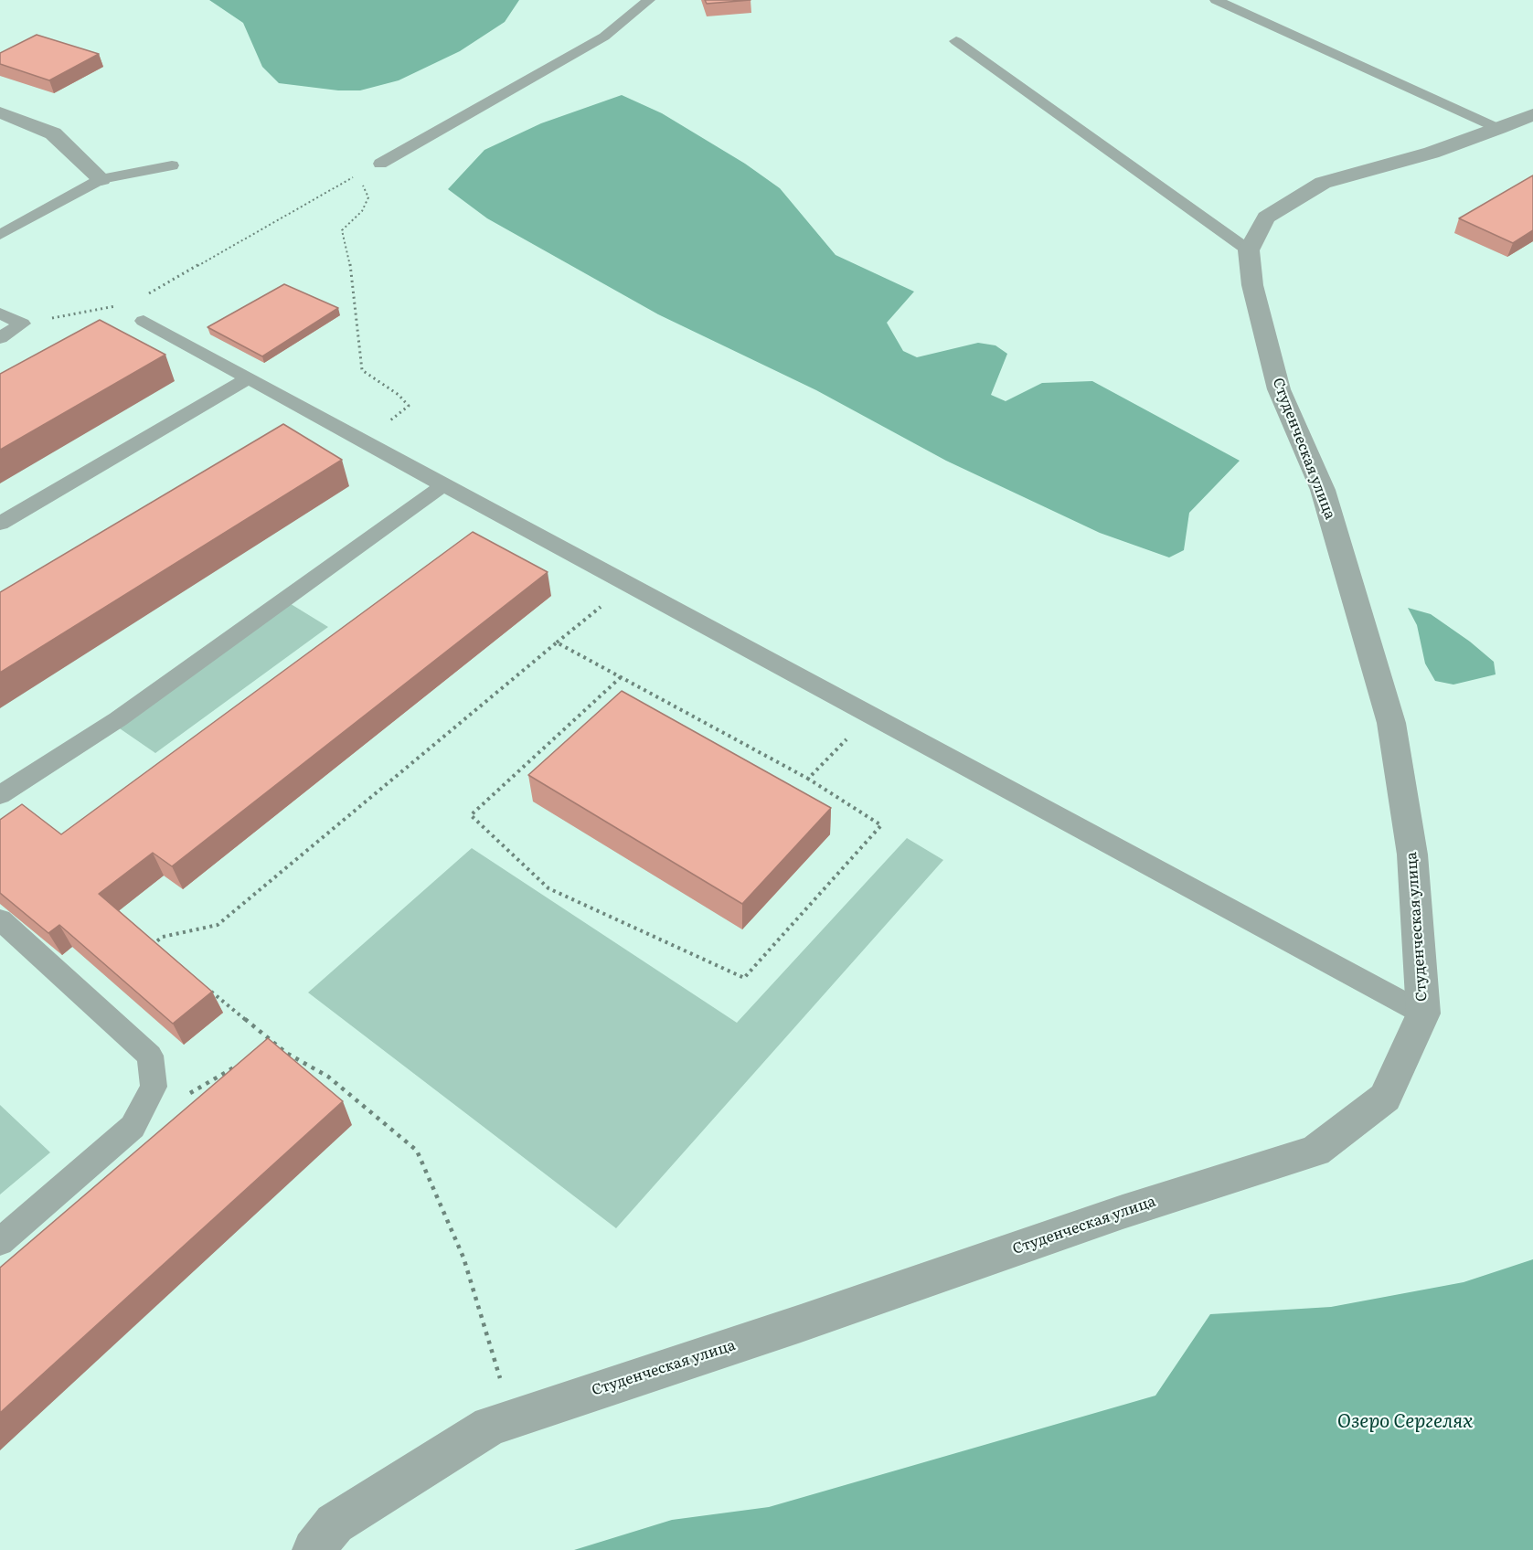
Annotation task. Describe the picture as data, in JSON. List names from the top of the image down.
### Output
{
  "streets": {
    "street": ["Студенческая улица"]
  },
  "water": ["Озеро Сергелях"]
}
